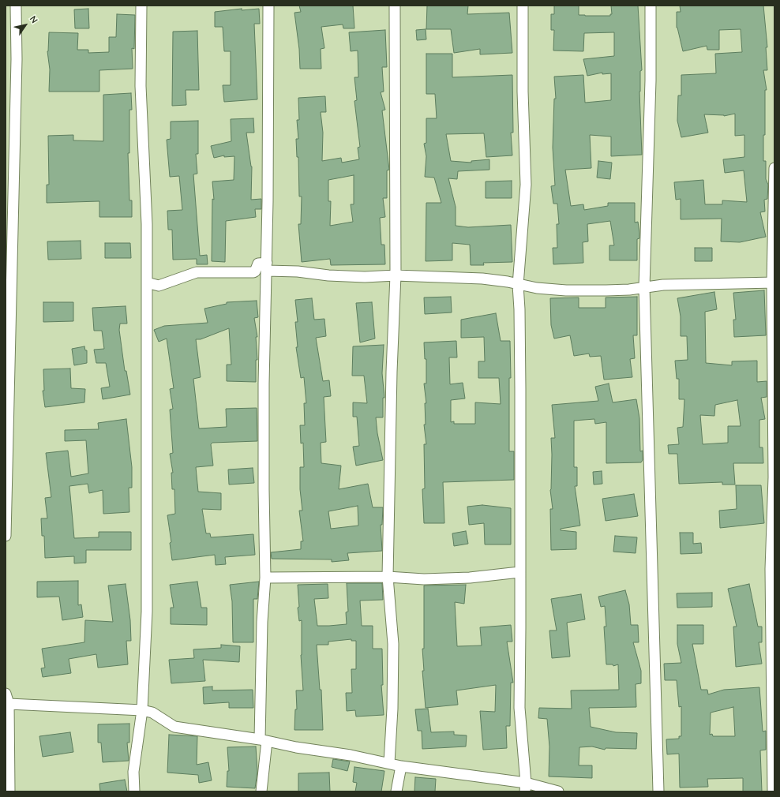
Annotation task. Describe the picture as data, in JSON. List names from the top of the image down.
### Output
{
  "north": "top right"
}
